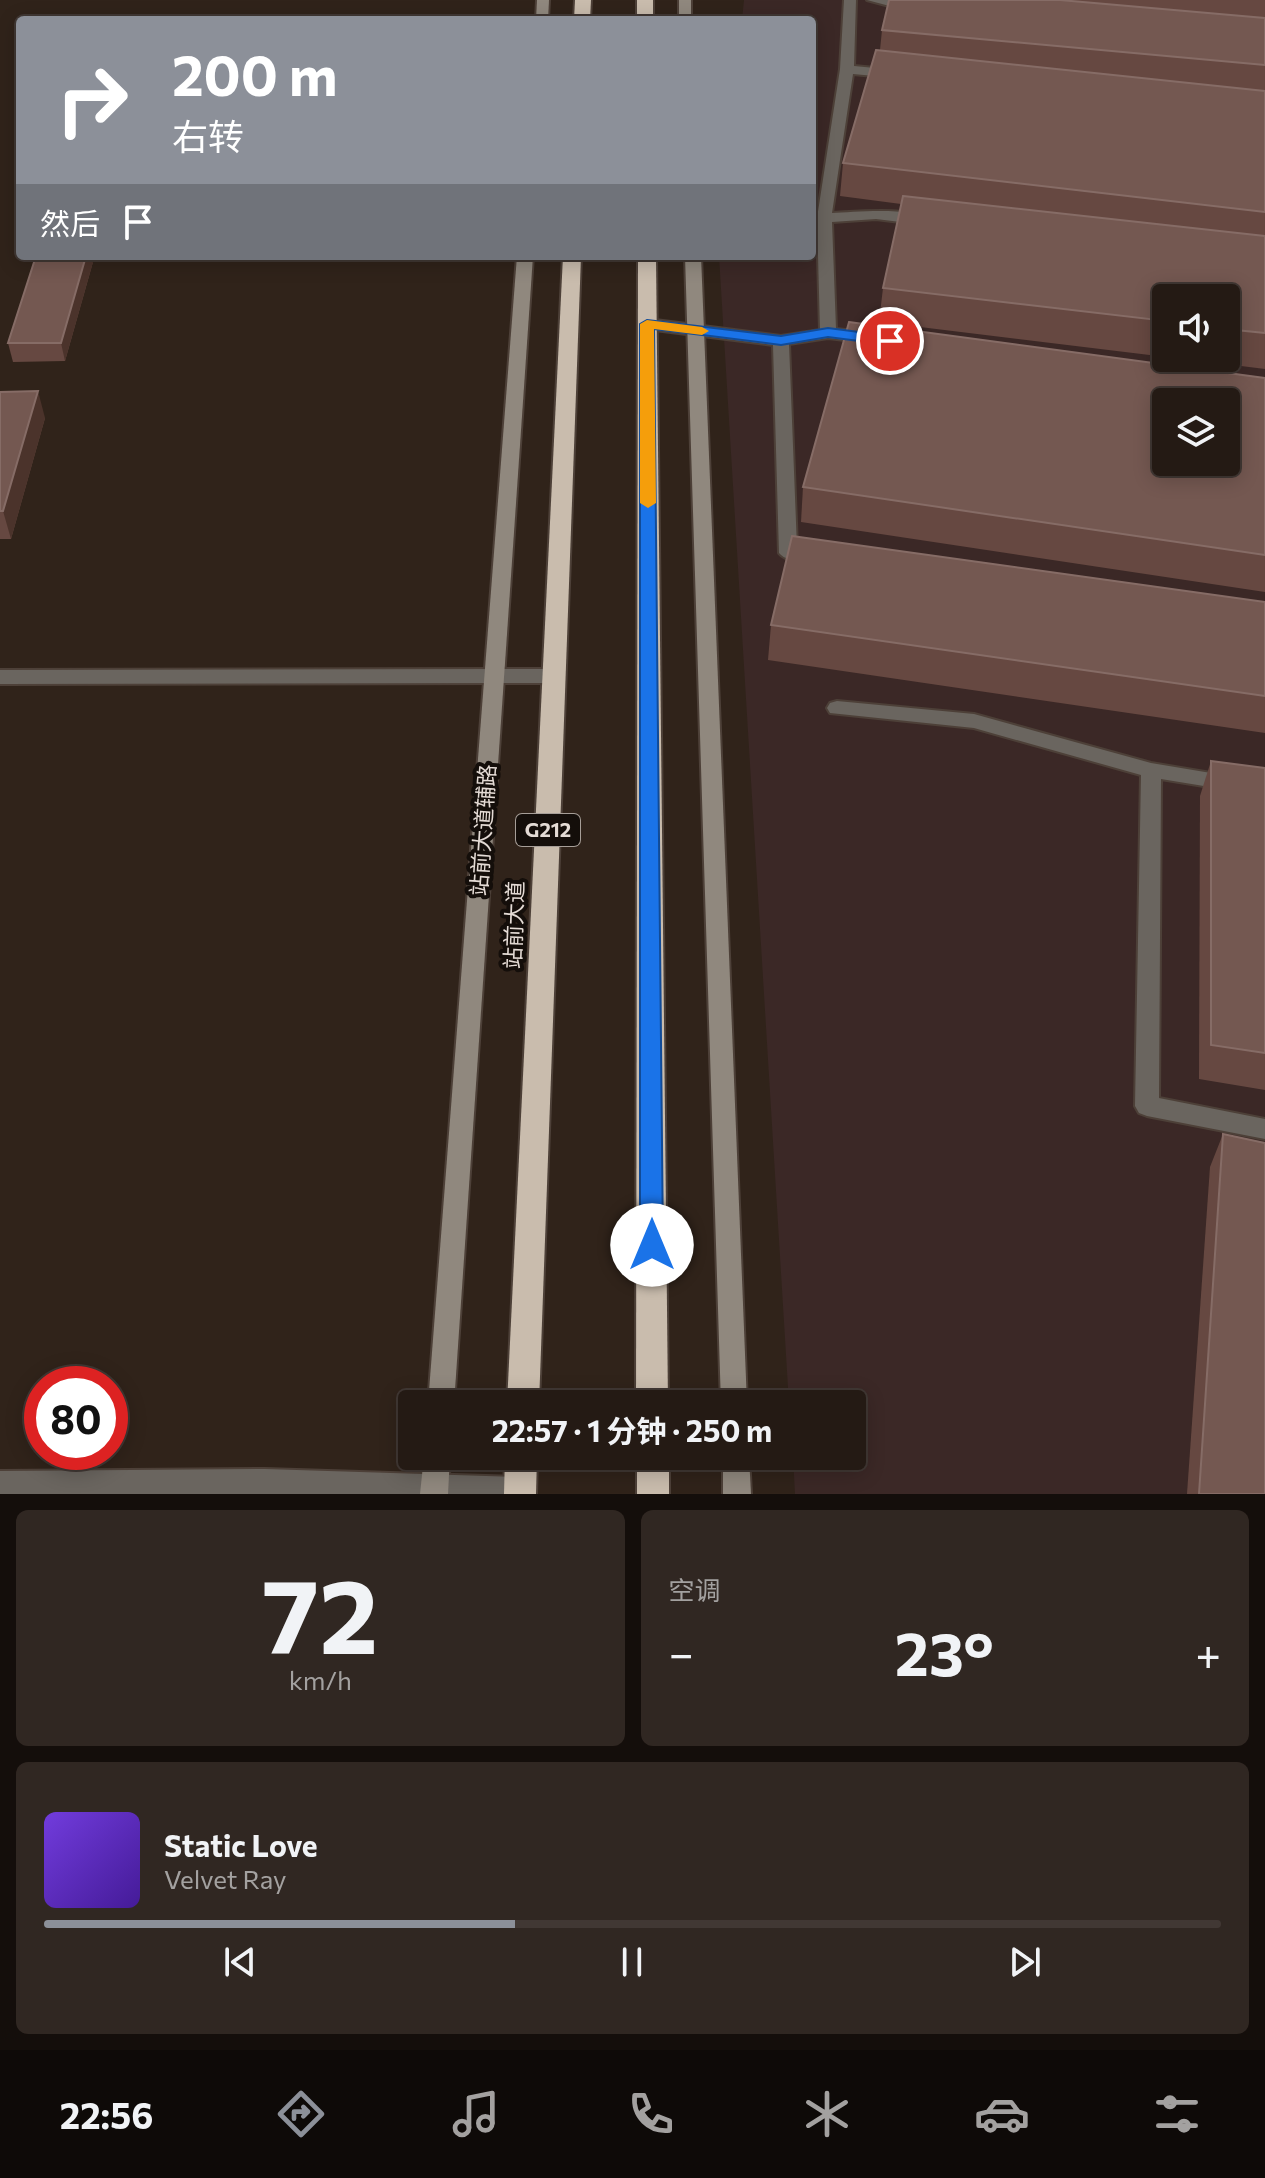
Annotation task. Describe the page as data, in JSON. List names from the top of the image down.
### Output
{
  "streets": {
    "highway": ["G212", "站前大道"],
    "street": ["站前大道辅路"]
  },
  "page": {
    "turn": ["200 m", "右转"],
    "then": "然后",
    "limit": "80",
    "trip": "22:57 · 1 分钟 · 250 m",
    "tile": [
      ["72", "km/h"],
      "空调"
    ],
    "heat": ["−", "23°", "+"],
    "song": ["Static Love", "Velvet Ray"],
    "tabs": "22:56"
  }
}
